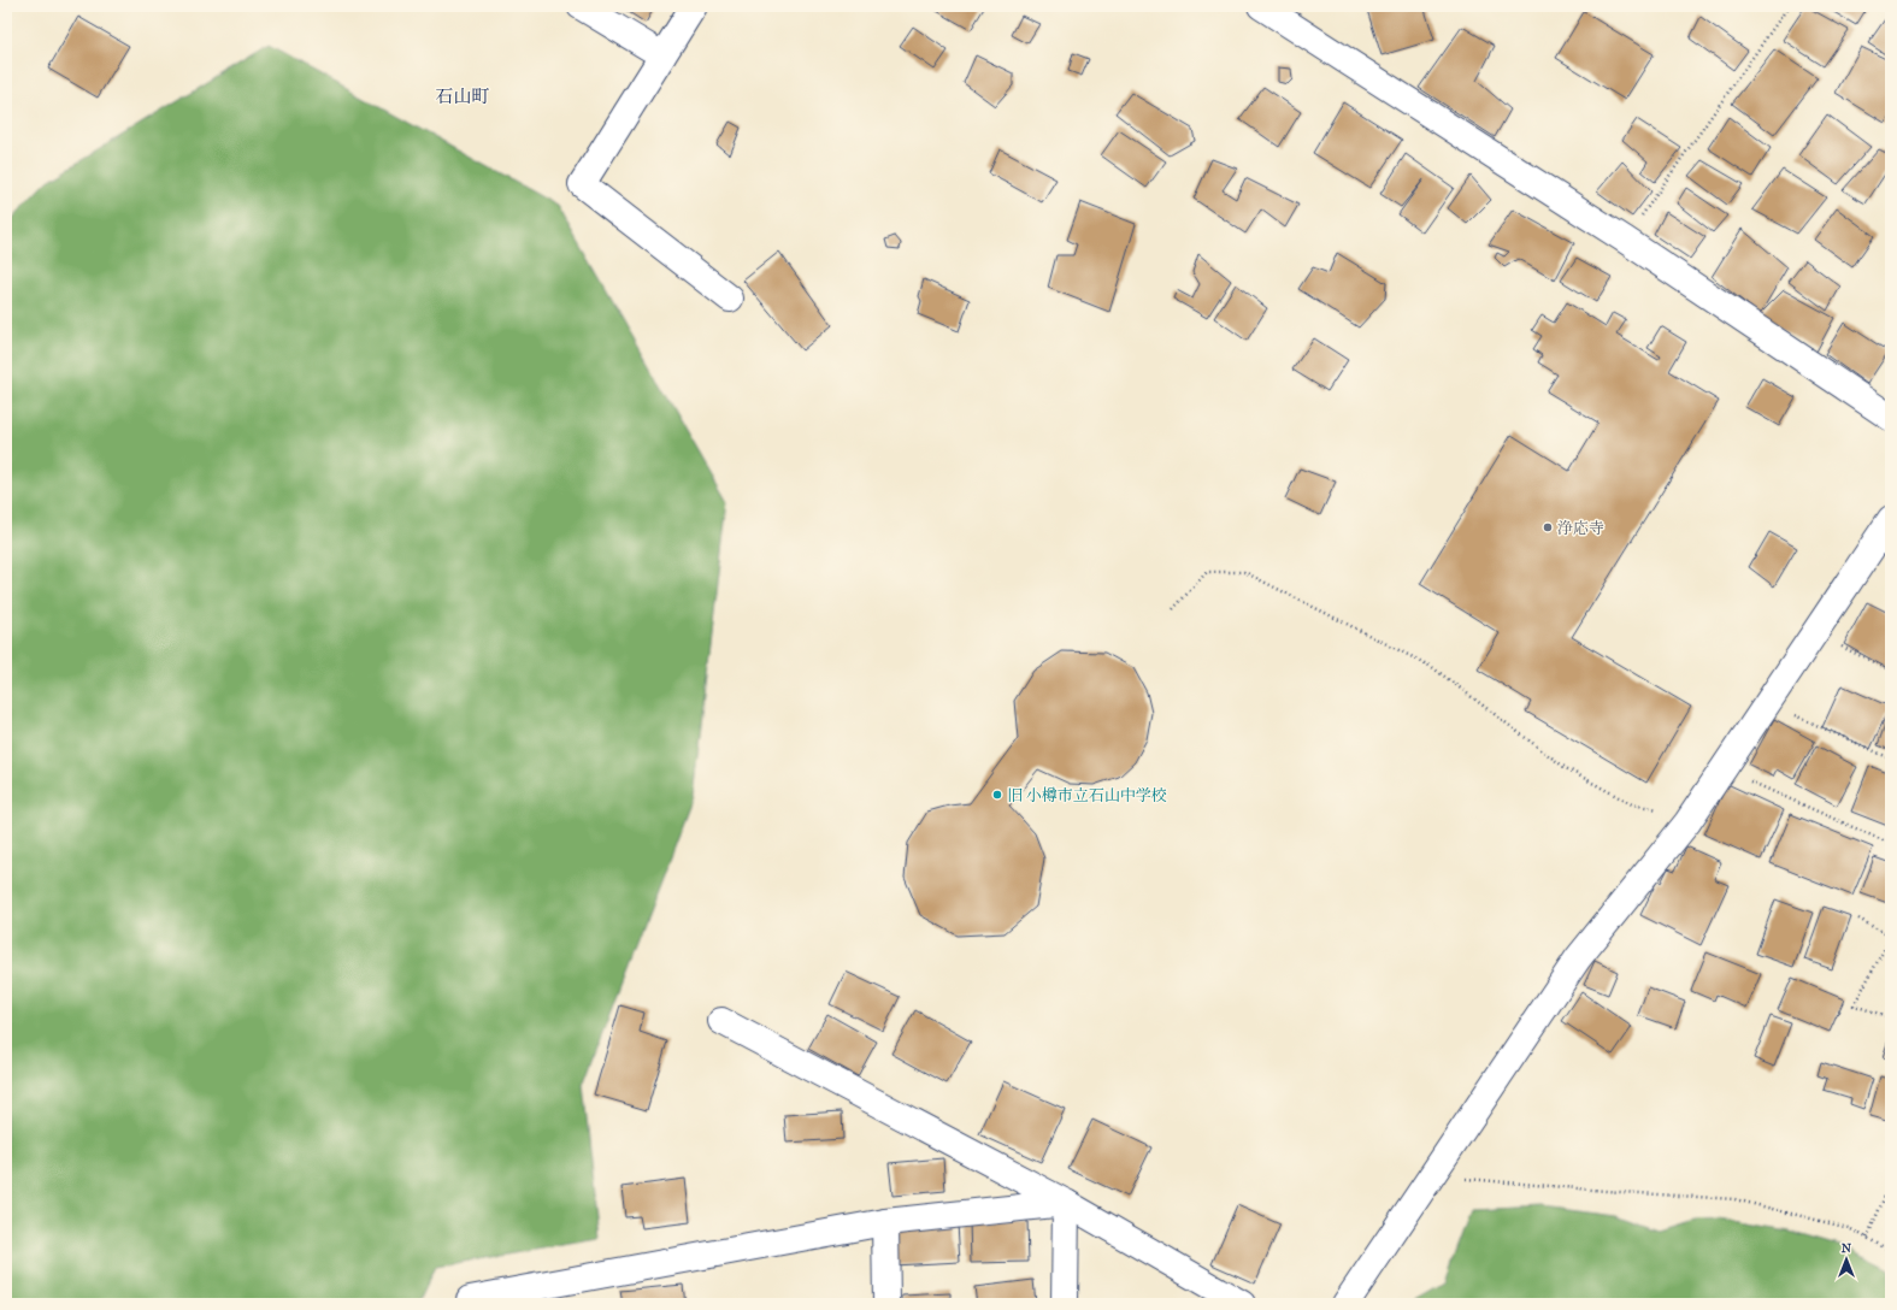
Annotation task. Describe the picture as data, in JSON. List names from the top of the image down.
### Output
{
  "districts": ["石山町"],
  "places": ["浄応寺", "旧 小樽市立石山中学校"],
  "north": "top"
}
